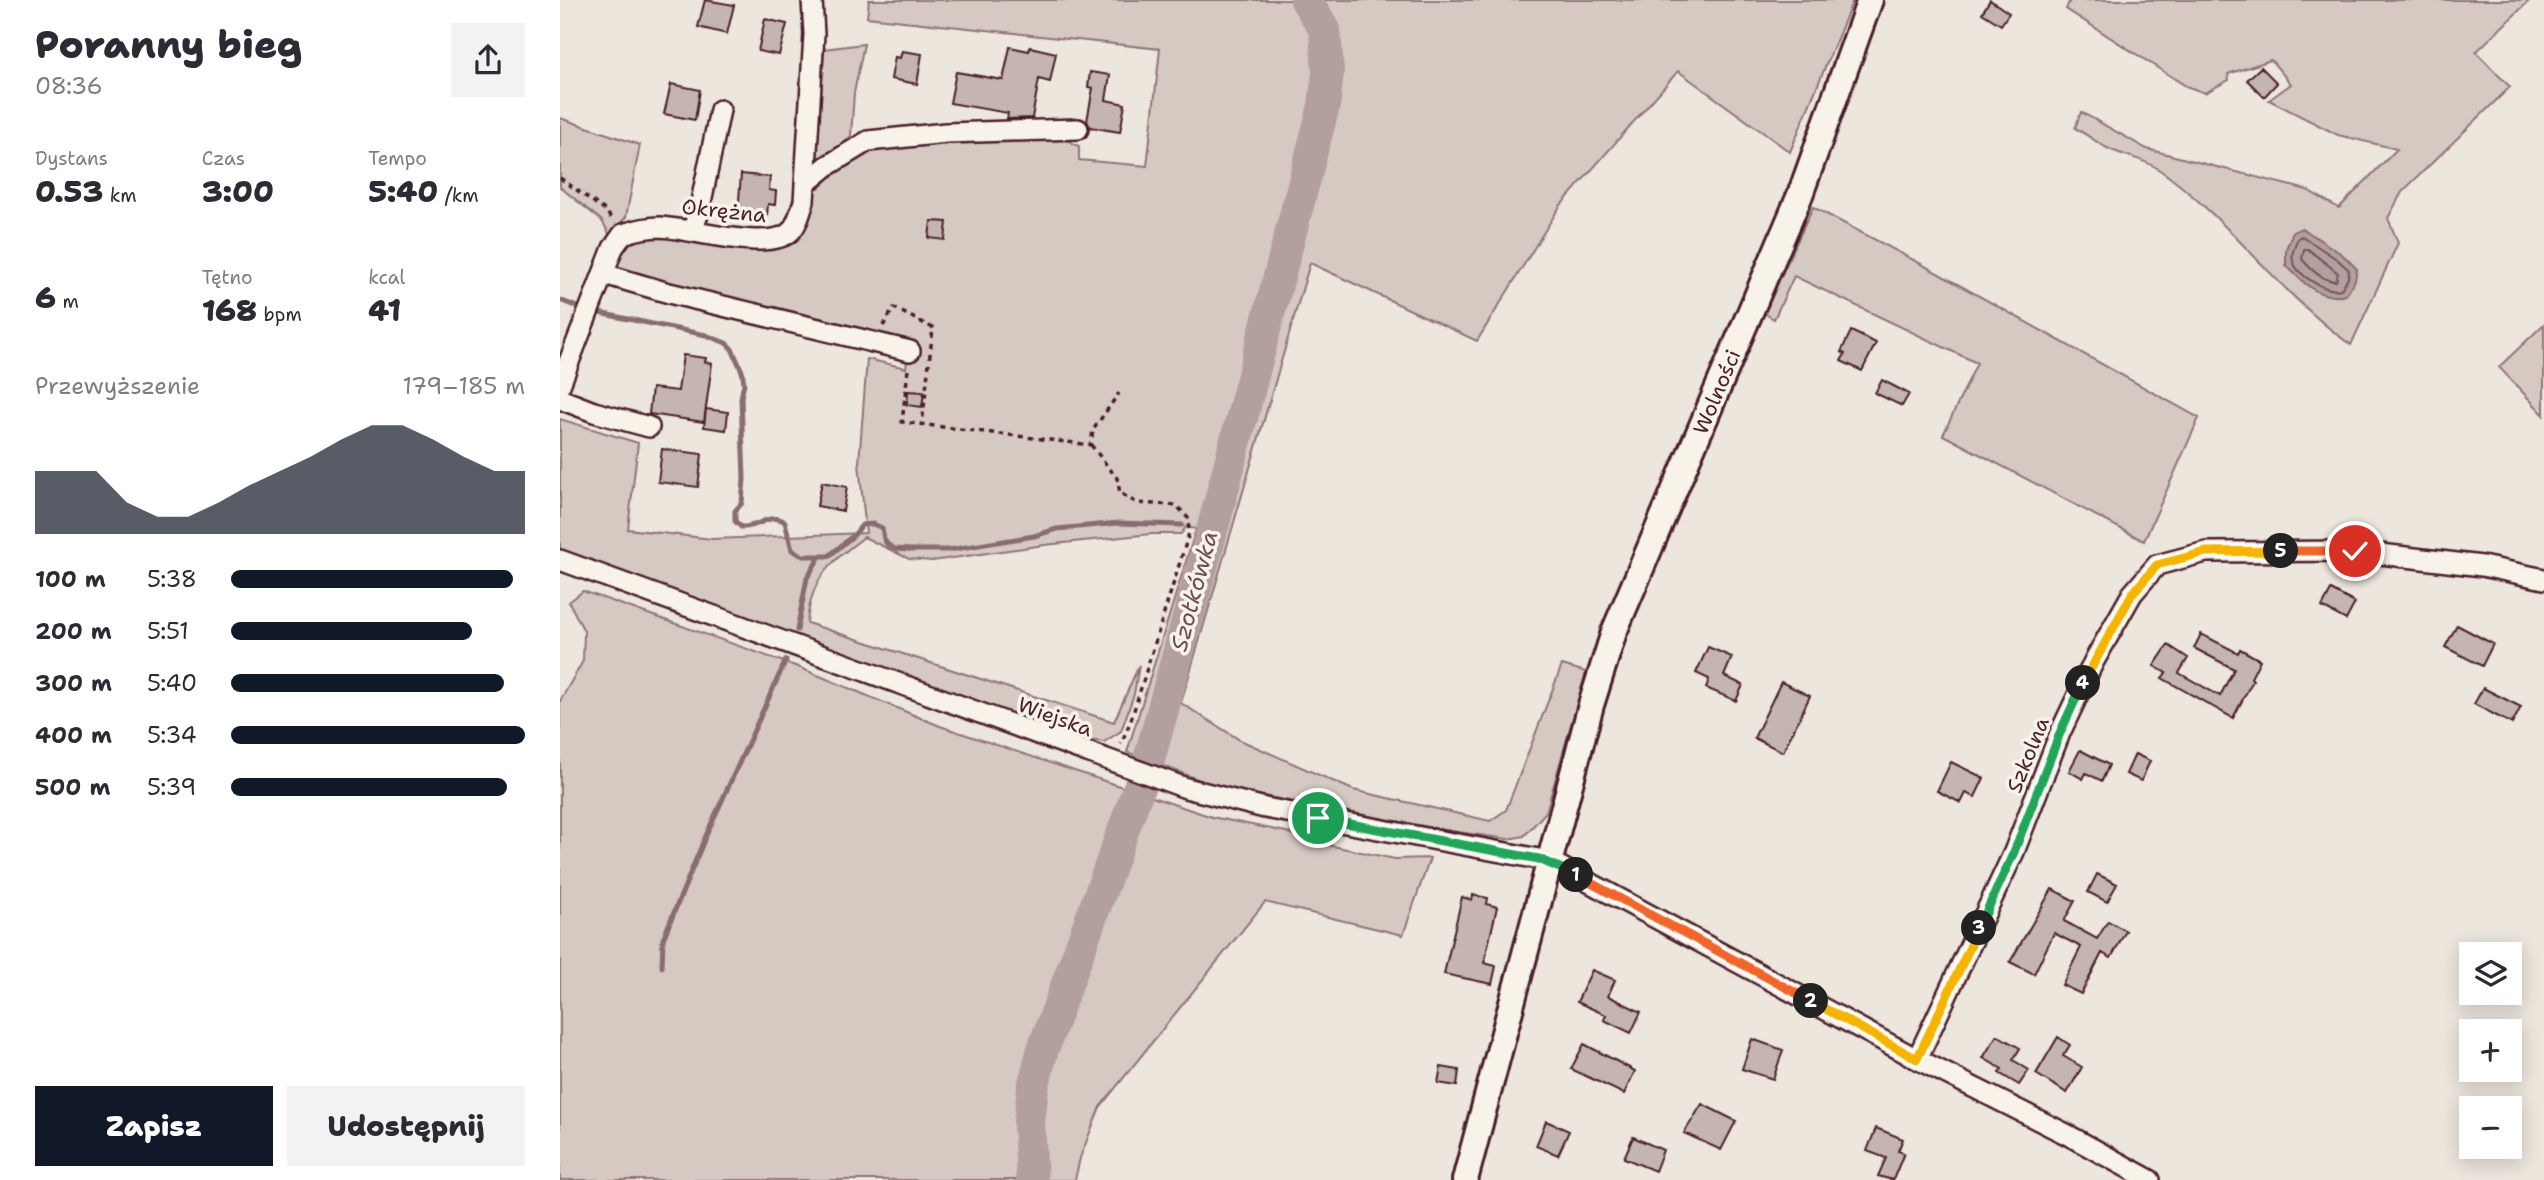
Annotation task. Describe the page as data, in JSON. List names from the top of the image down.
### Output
{
  "streets": {
    "main road": ["Wolności"],
    "street": ["Okrężna", "Wiejska", "Szkolna"]
  },
  "crossings": [
    ["Wolności", "Wiejska"],
    ["Wiejska", "Szkolna"]
  ],
  "water": ["Szotkówka"],
  "page": {
    "heading": ["Poranny bieg", "08:36"],
    "stats": [
      ["Dystans", "0.53 km"],
      ["Czas", "3:00"],
      ["Tempo", "5:40 /km"],
      ["6 m"],
      ["Tętno", "168 bpm"],
      ["kcal", "41"]
    ],
    "chart": ["Przewyższenie", "179–185 m"],
    "pins": [
      "5",
      "4",
      "1",
      "3",
      "2"
    ],
    "list": [
      {
        "name": "100 m",
        "note": "5:38"
      },
      {
        "name": "200 m",
        "note": "5:51"
      },
      {
        "name": "300 m",
        "note": "5:40"
      },
      {
        "name": "400 m",
        "note": "5:34"
      },
      {
        "name": "500 m",
        "note": "5:39"
      }
    ],
    "map_buttons": ["+", "−"],
    "buttons": ["Zapisz", "Udostępnij"]
  }
}
